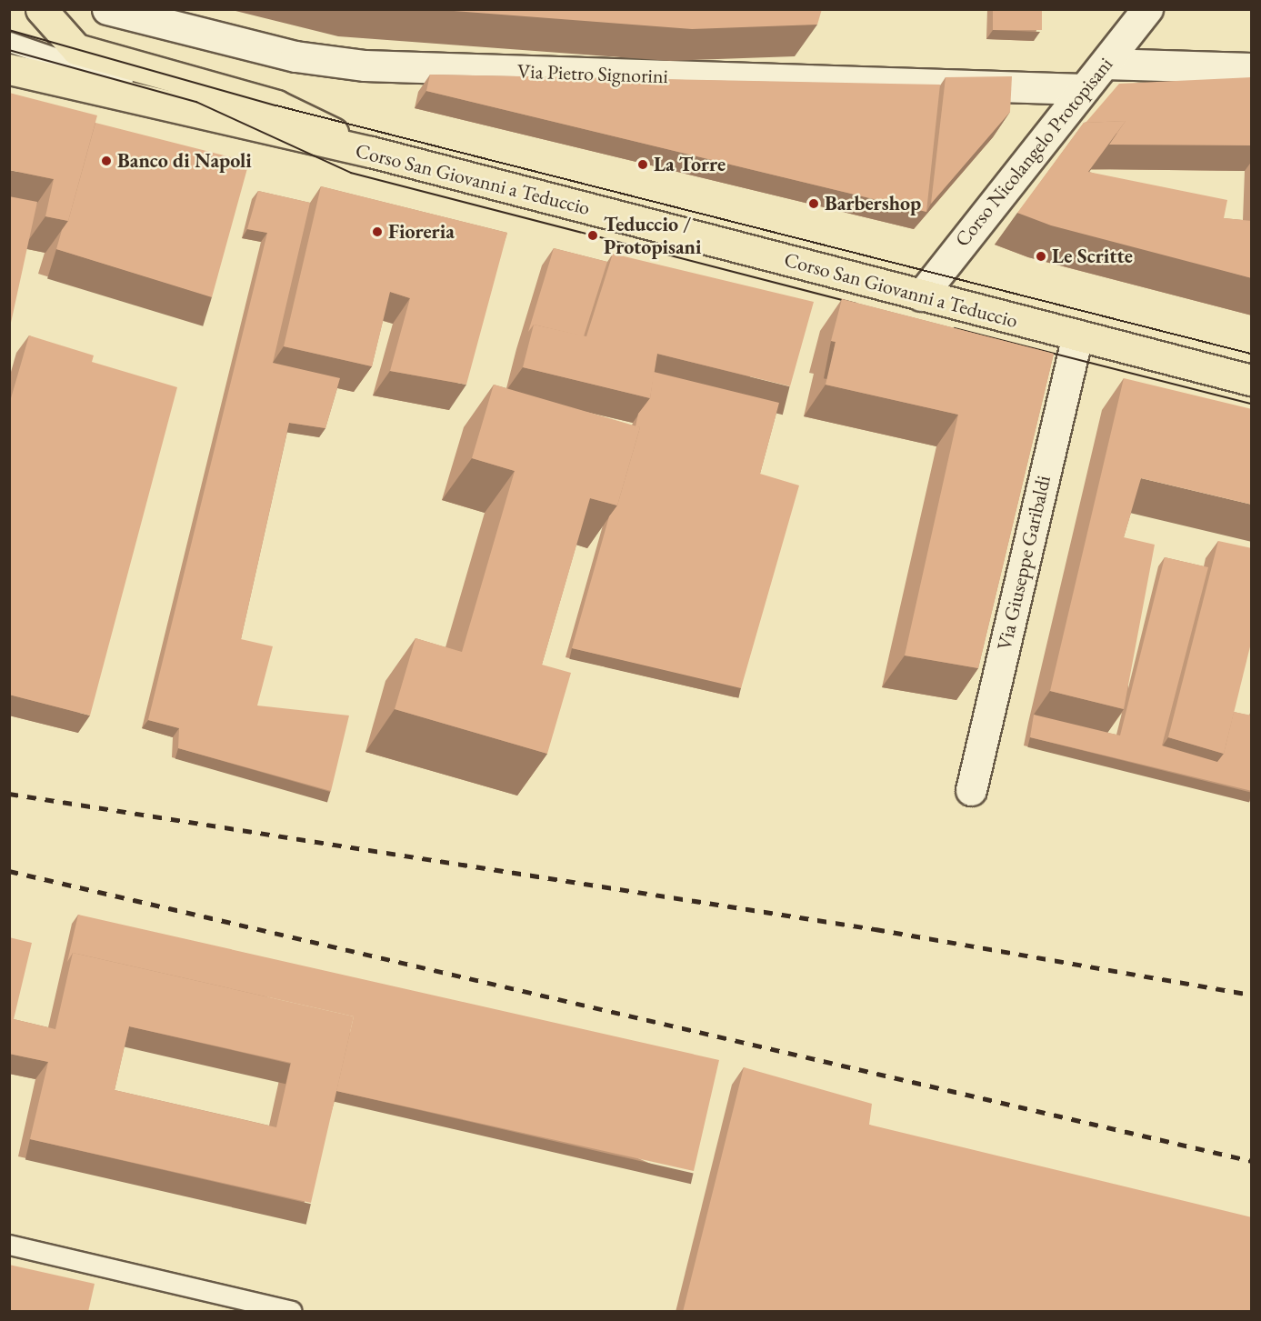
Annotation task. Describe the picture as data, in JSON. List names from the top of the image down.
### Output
{
  "streets": {
    "main road": ["Corso San Giovanni a Teduccio"],
    "street": ["Via Pietro Signorini", "Corso Nicolangelo Protopisani", "Via Giuseppe Garibaldi"]
  },
  "crossings": [
    ["Via Pietro Signorini", "Corso Nicolangelo Protopisani"],
    ["Corso Nicolangelo Protopisani", "Corso San Giovanni a Teduccio"],
    ["Corso San Giovanni a Teduccio", "Via Giuseppe Garibaldi"]
  ],
  "places": [
    "Banco di Napoli",
    "La Torre",
    "Barbershop",
    "Fioreria",
    "Teduccio / Protopisani",
    "Le Scritte"
  ]
}
